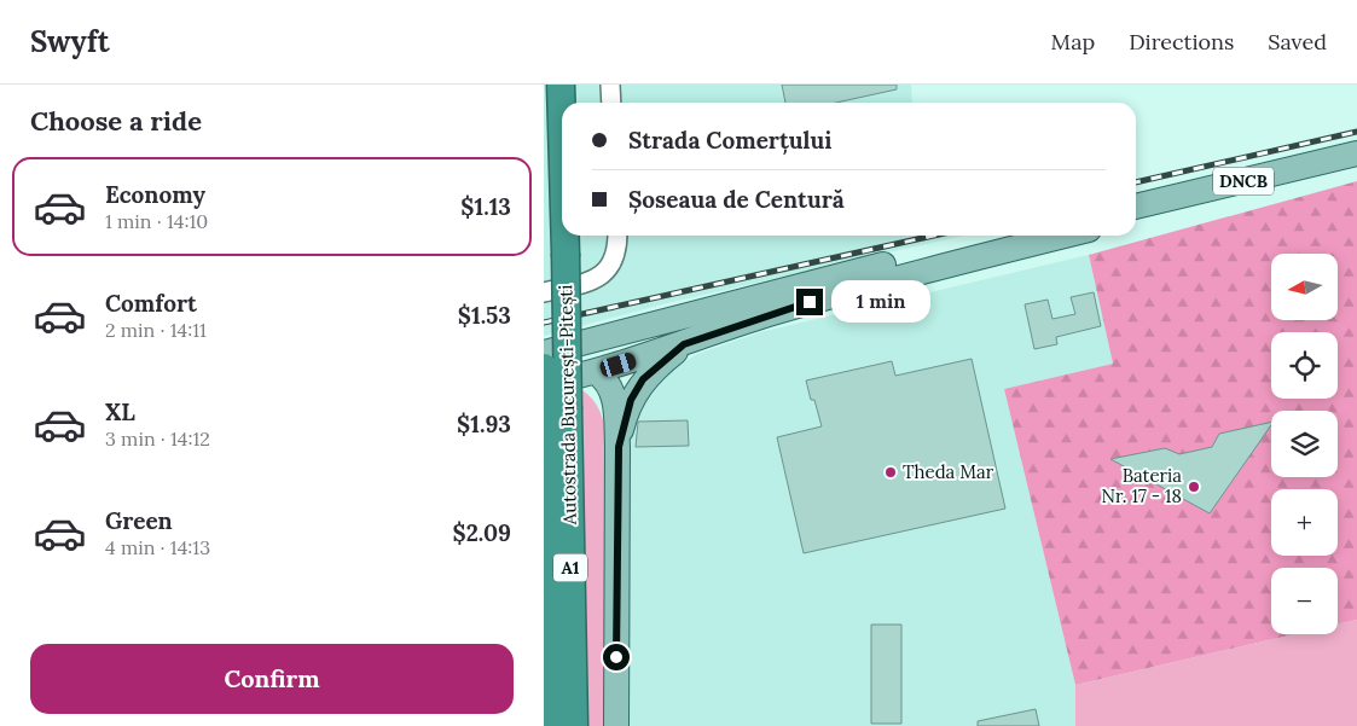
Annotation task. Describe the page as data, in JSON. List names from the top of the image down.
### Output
{
  "streets": {
    "highway": ["Autostrada București-Pitești", "A1"],
    "main road": ["DNCB"]
  },
  "places": ["Theda Mar", "Bateria Nr. 17 - 18"],
  "north": "left",
  "page": {
    "header": "Swyft",
    "nav": ["Map", "Directions", "Saved"],
    "heading": "Choose a ride",
    "banner": ["Strada Comerțului", "Șoseaua de Centură"],
    "list": [
      {
        "name": "Economy",
        "note": "1 min · 14:10",
        "value": "$1.13"
      },
      {
        "name": "Comfort",
        "note": "2 min · 14:11",
        "value": "$1.53"
      },
      {
        "name": "XL",
        "note": "3 min · 14:12",
        "value": "$1.93"
      },
      {
        "name": "Green",
        "note": "4 min · 14:13",
        "value": "$2.09"
      }
    ],
    "map_buttons": ["+", "−"],
    "bubble": "1 min",
    "buttons": "Confirm"
  }
}
